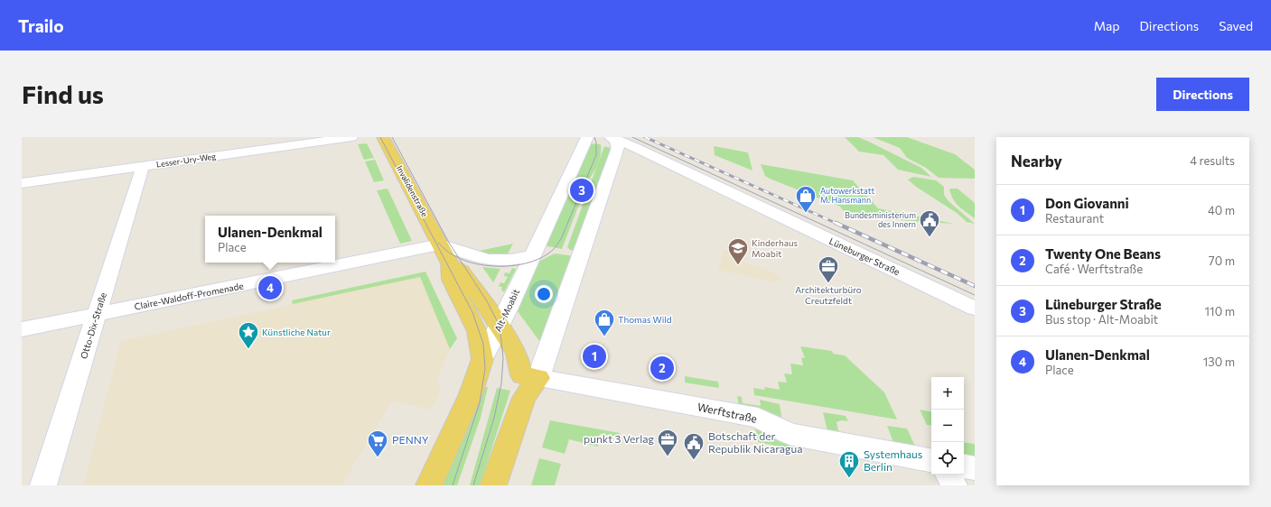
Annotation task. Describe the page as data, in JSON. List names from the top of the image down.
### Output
{
  "streets": {
    "main road": ["Invalidenstraße", "Alt-Moabit"],
    "street": [
      "Lesser-Ury-Weg",
      "Lüneburger Straße",
      "Claire-Waldoff-Promenade",
      "Otto-Dix-Straße",
      "Werftstraße"
    ]
  },
  "crossings": [
    ["Lesser-Ury-Weg", "Otto-Dix-Straße"],
    ["Invalidenstraße", "Claire-Waldoff-Promenade"],
    ["Invalidenstraße", "Alt-Moabit"],
    ["Invalidenstraße", "Werftstraße"],
    ["Claire-Waldoff-Promenade", "Otto-Dix-Straße"]
  ],
  "places": {
    "shop": ["Autowerkstatt M. Hansmann", "Thomas Wild"],
    "public building": ["Bundesministerium des Innern", "Botschaft der Republik Nicaragua"],
    "school or university": ["Kinderhaus Moabit"],
    "office": ["Architekturbüro Creutzfeldt", "punkt 3 Verlag"],
    "place": ["Künstliche Natur"],
    "supermarket": ["PENNY"],
    "building": ["Systemhaus Berlin"]
  },
  "page": {
    "header": "Trailo",
    "nav": ["Map", "Directions", "Saved"],
    "buttons": "Directions",
    "title": "Find us",
    "heading": ["Nearby", "4 results"],
    "pins": [
      "3",
      "4",
      "1",
      "2"
    ],
    "list": [
      {
        "mark": "1",
        "name": "Don Giovanni",
        "note": "Restaurant",
        "value": "40 m"
      },
      {
        "mark": "2",
        "name": "Twenty One Beans",
        "note": "Café · Werftstraße",
        "value": "70 m"
      },
      {
        "mark": "3",
        "name": "Lüneburger Straße",
        "note": "Bus stop · Alt-Moabit",
        "value": "110 m"
      },
      {
        "mark": "4",
        "name": "Ulanen-Denkmal",
        "note": "Place",
        "value": "130 m"
      }
    ],
    "popup": ["Ulanen-Denkmal", "Place"],
    "map_buttons": ["+", "−"]
  }
}
